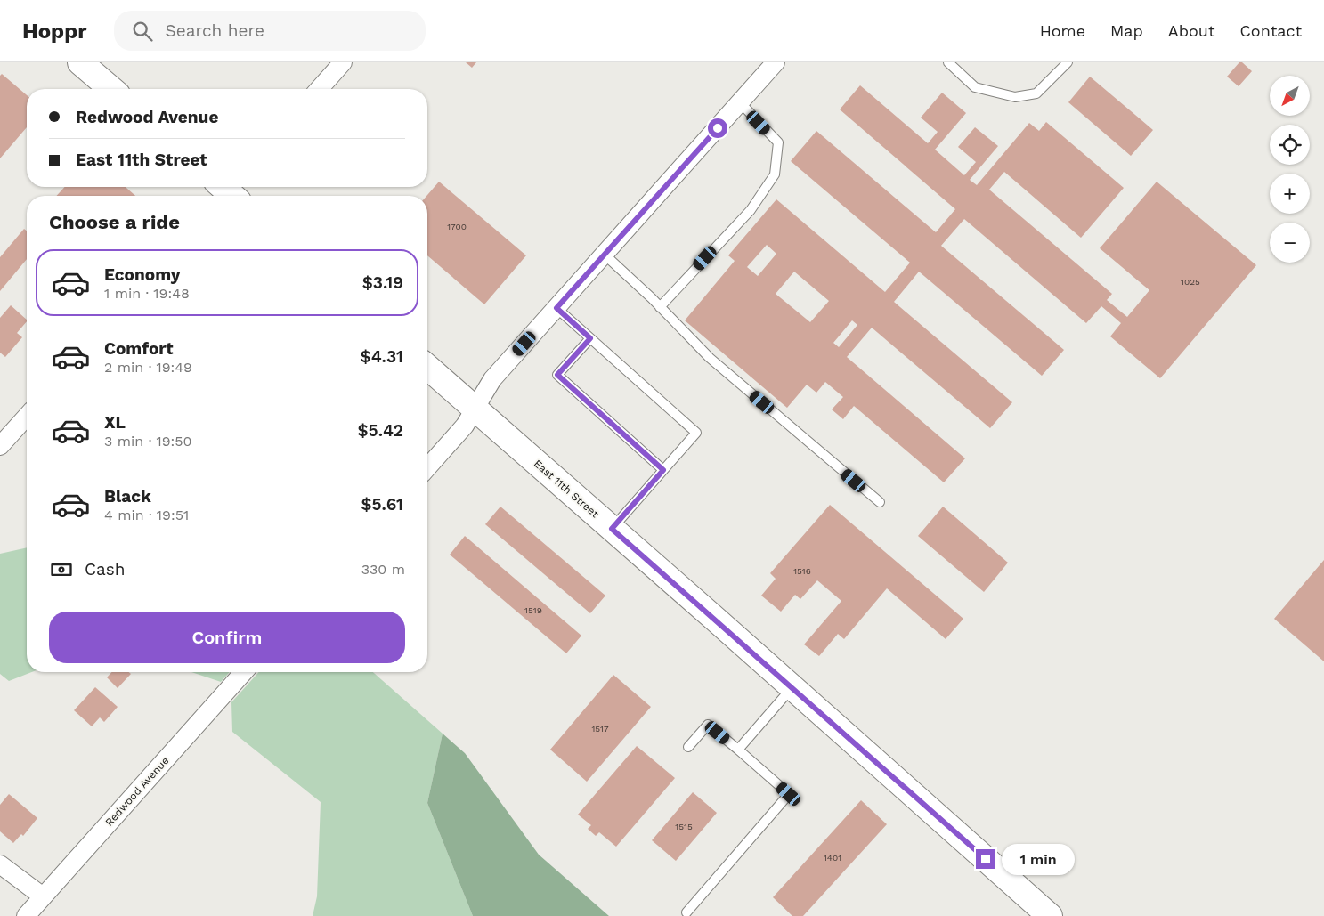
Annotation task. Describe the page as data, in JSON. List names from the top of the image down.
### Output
{
  "streets": {
    "main road": ["East 11th Street"],
    "street": ["Redwood Avenue"]
  },
  "house_numbers": [
    "1700",
    "1025",
    "1516",
    "1519",
    "1517",
    "1515",
    "1401"
  ],
  "north": "bottom left",
  "page": {
    "header": "Hoppr",
    "search": "Search here",
    "nav": [
      "Home",
      "Map",
      "About",
      "Contact"
    ],
    "map_buttons": ["+", "−"],
    "banner": ["Redwood Avenue", "East 11th Street"],
    "heading": "Choose a ride",
    "list": [
      {
        "name": "Economy",
        "note": "1 min · 19:48",
        "value": "$3.19"
      },
      {
        "name": "Comfort",
        "note": "2 min · 19:49",
        "value": "$4.31"
      },
      {
        "name": "XL",
        "note": "3 min · 19:50",
        "value": "$5.42"
      },
      {
        "name": "Black",
        "note": "4 min · 19:51",
        "value": "$5.61"
      }
    ],
    "pay": ["Cash", "330 m"],
    "buttons": "Confirm",
    "bubble": "1 min"
  }
}
